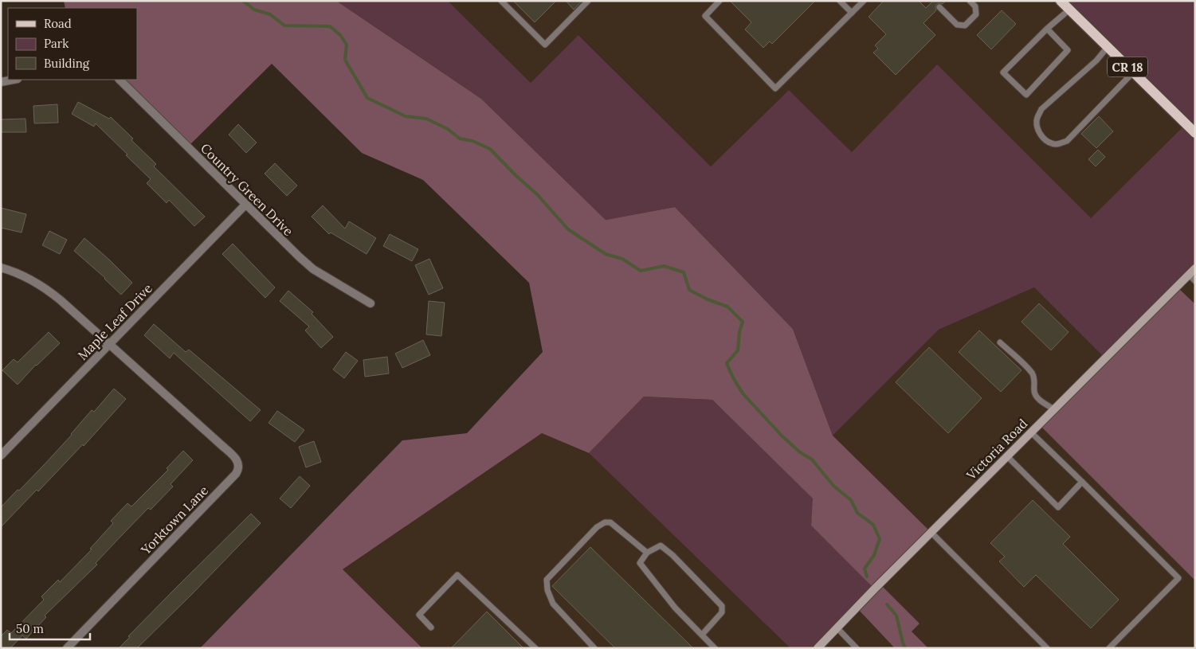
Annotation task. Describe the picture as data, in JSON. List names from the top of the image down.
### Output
{
  "streets": {
    "main road": ["CR 18"],
    "street": [
      "Country Green Drive",
      "Maple Leaf Drive",
      "Victoria Road",
      "Yorktown Lane"
    ]
  },
  "crossings": [
    ["Country Green Drive", "Maple Leaf Drive"],
    ["Maple Leaf Drive", "Yorktown Lane"]
  ],
  "legend": ["Road", "Park", "Building"],
  "scale_bar": "50 m"
}
